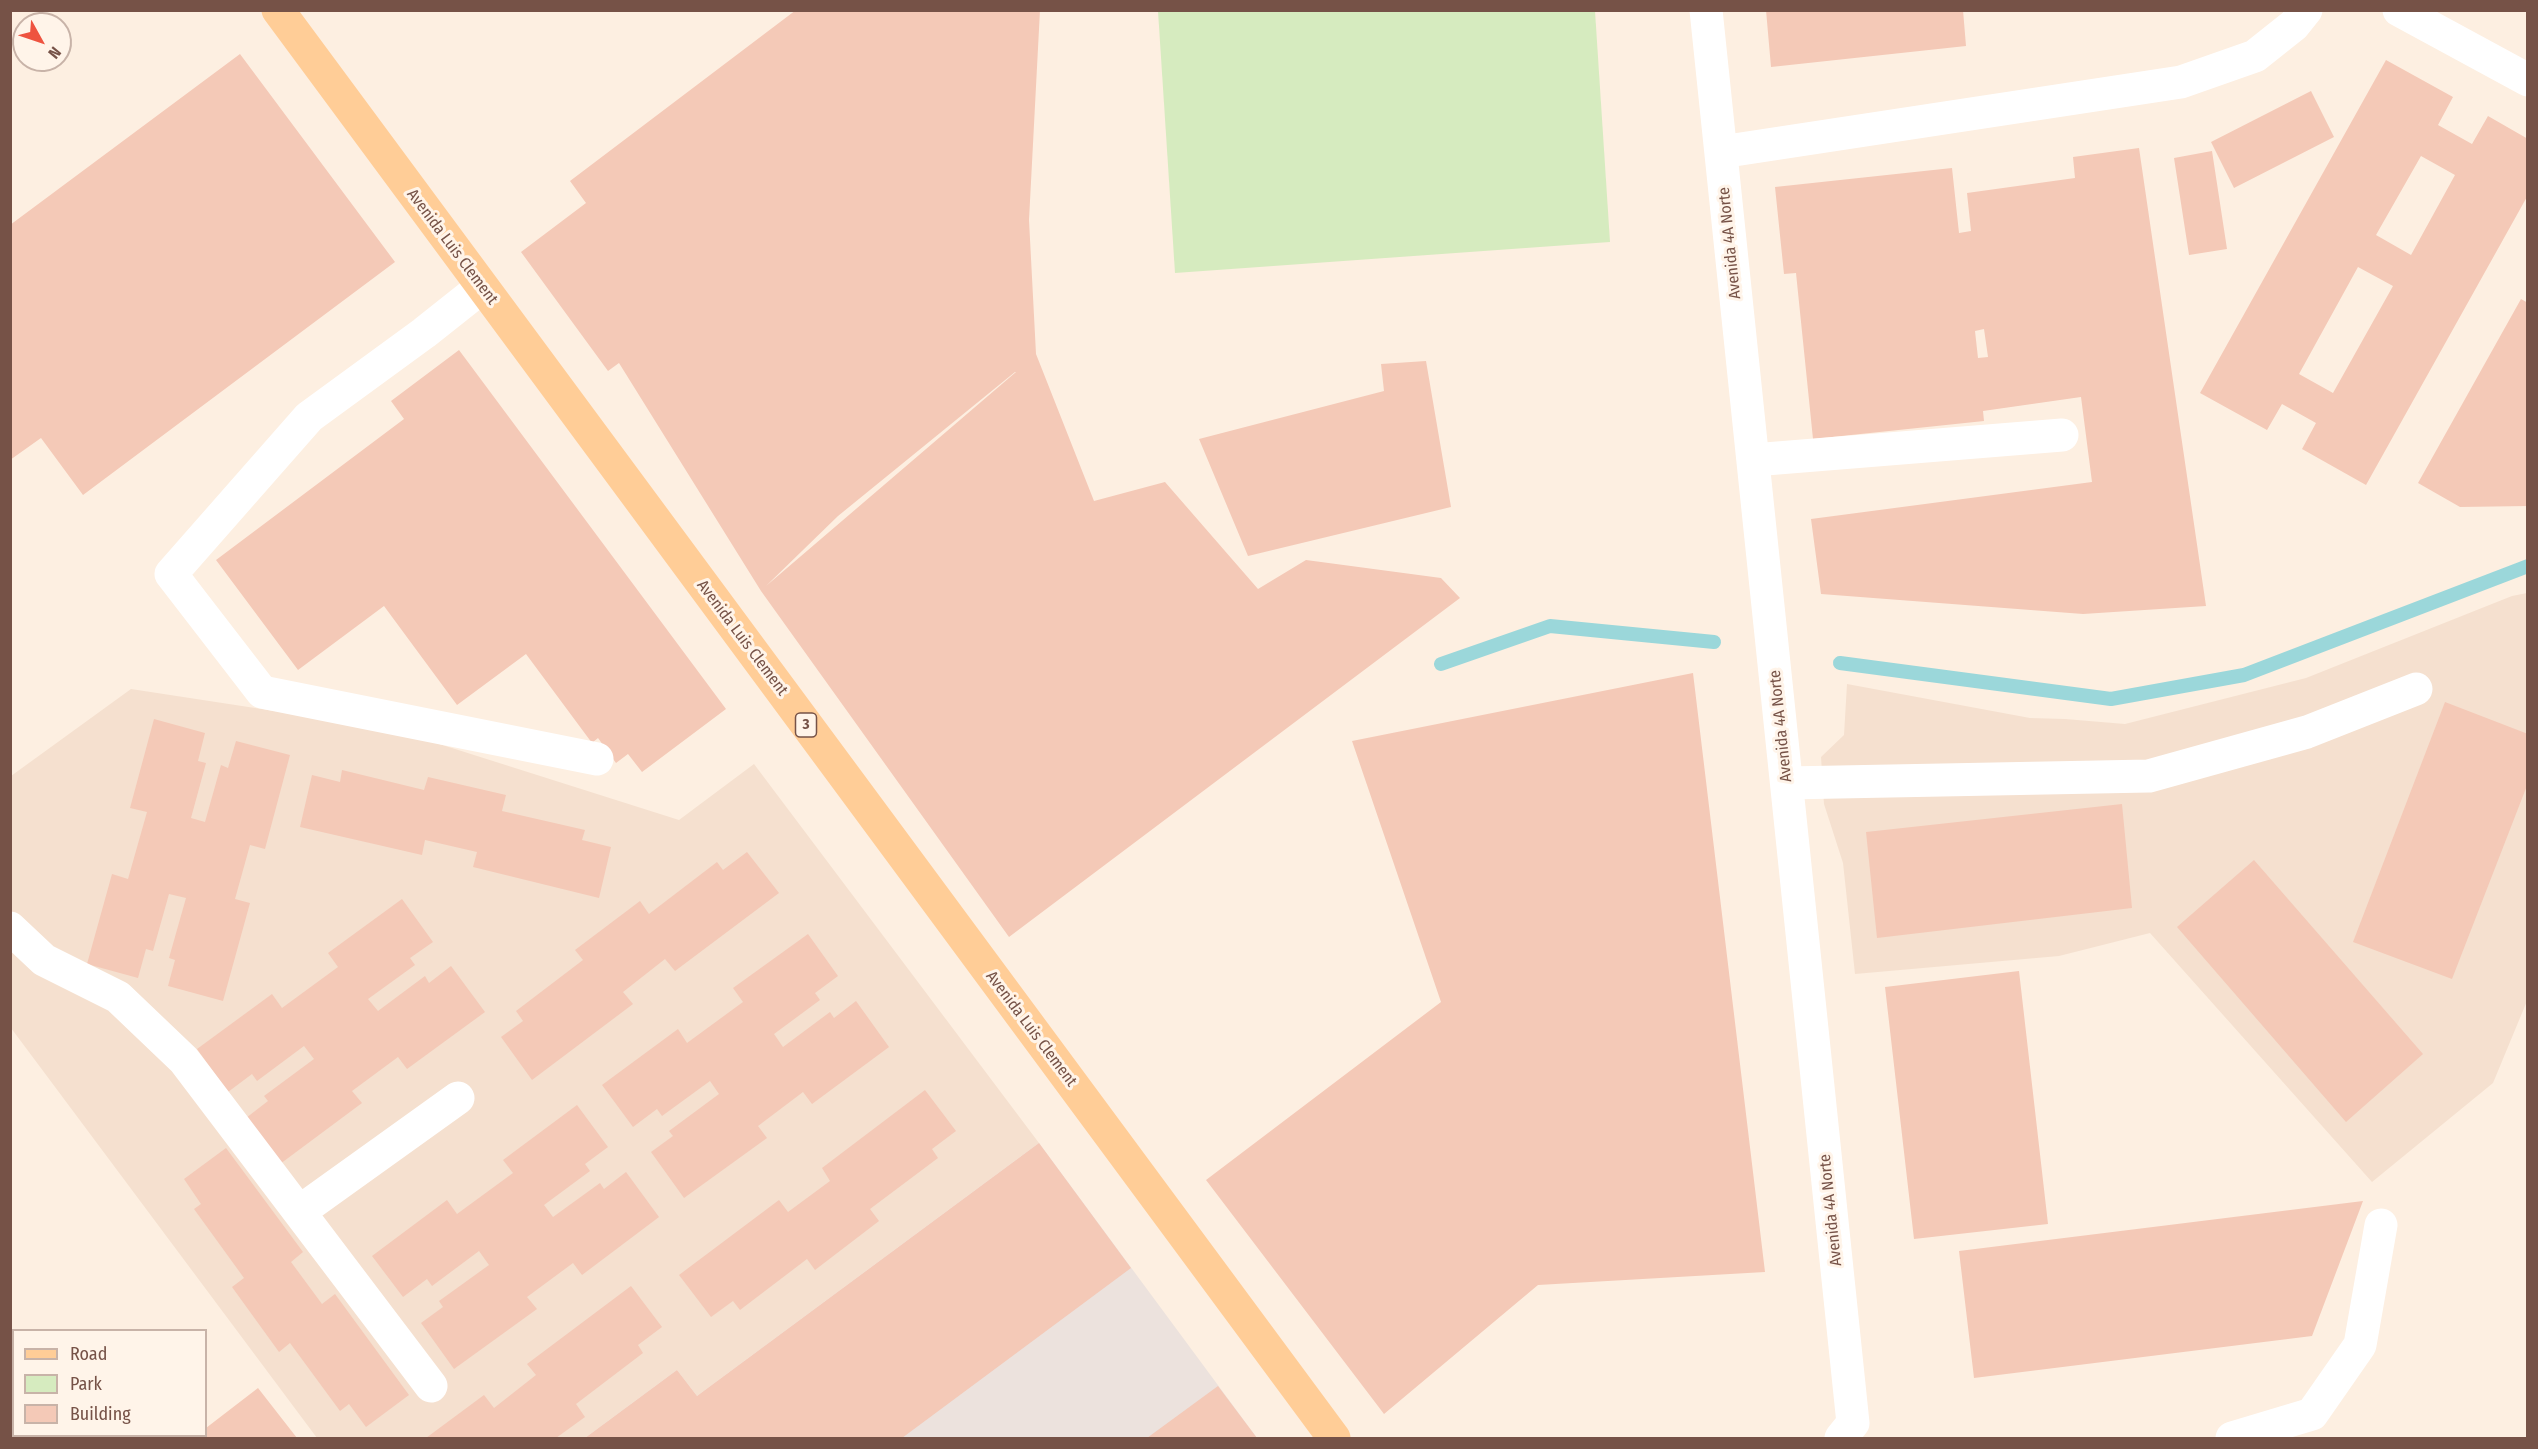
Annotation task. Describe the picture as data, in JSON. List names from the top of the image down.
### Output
{
  "streets": {
    "main road": ["Avenida Luis Clement", "3"],
    "street": ["Avenida 4A Norte"]
  },
  "legend": ["Road", "Park", "Building"],
  "north": "bottom right"
}
